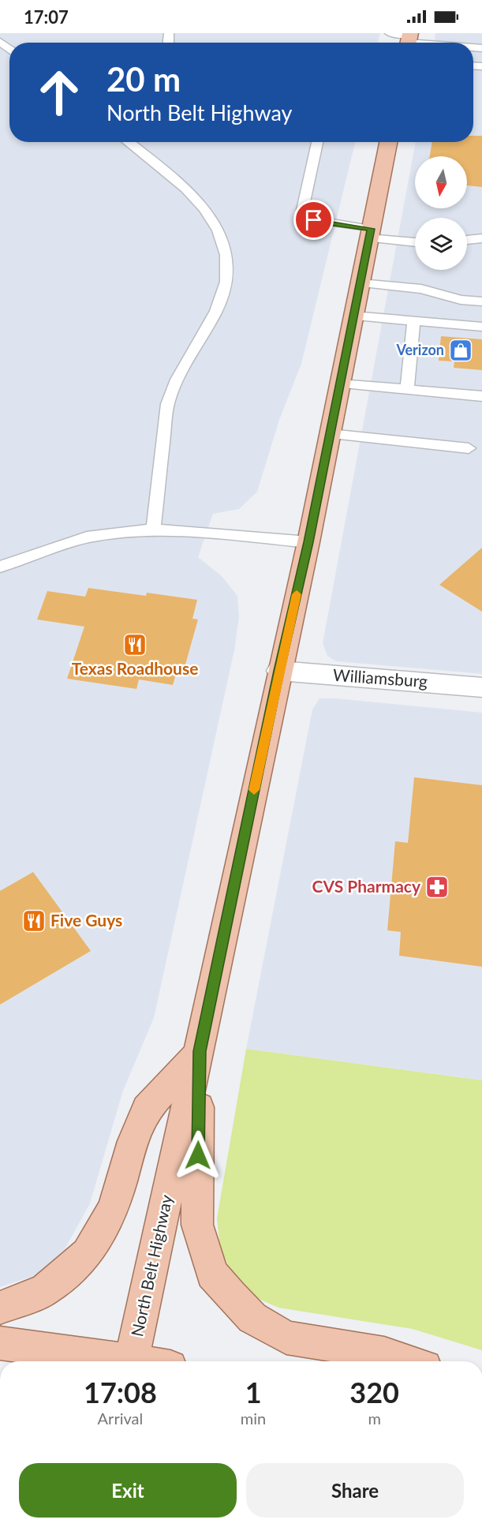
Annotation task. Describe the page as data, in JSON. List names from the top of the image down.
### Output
{
  "streets": {
    "main road": ["North Belt Highway"],
    "street": ["Williamsburg"]
  },
  "crossings": [
    ["Williamsburg", "North Belt Highway"]
  ],
  "places": {
    "shop": ["Verizon"],
    "restaurant": ["Texas Roadhouse", "Five Guys"],
    "pharmacy": ["CVS Pharmacy"]
  },
  "north": "bottom",
  "page": {
    "status": "17:07",
    "turn": ["20 m", "North Belt Highway"],
    "eta": [
      "17:08",
      "Arrival",
      "1",
      "min",
      "320",
      "m"
    ],
    "buttons": ["Exit", "Share"]
  }
}
